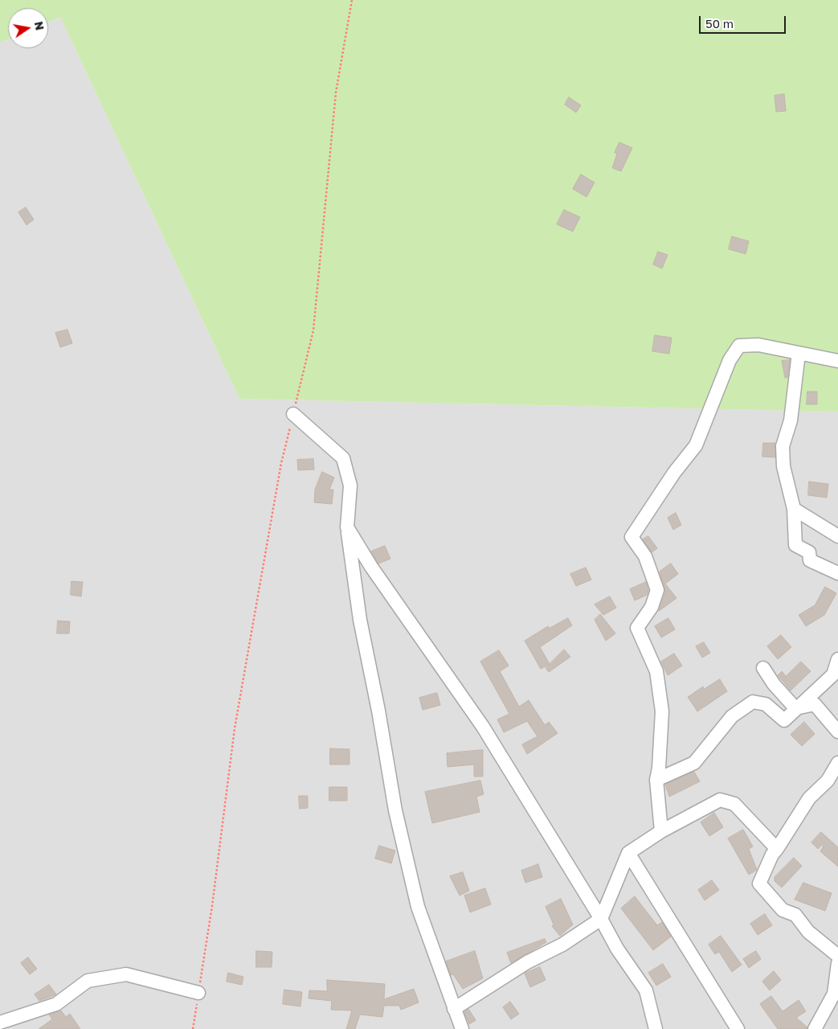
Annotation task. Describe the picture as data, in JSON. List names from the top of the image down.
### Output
{
  "scale_bar": "50 m",
  "north": "right"
}
